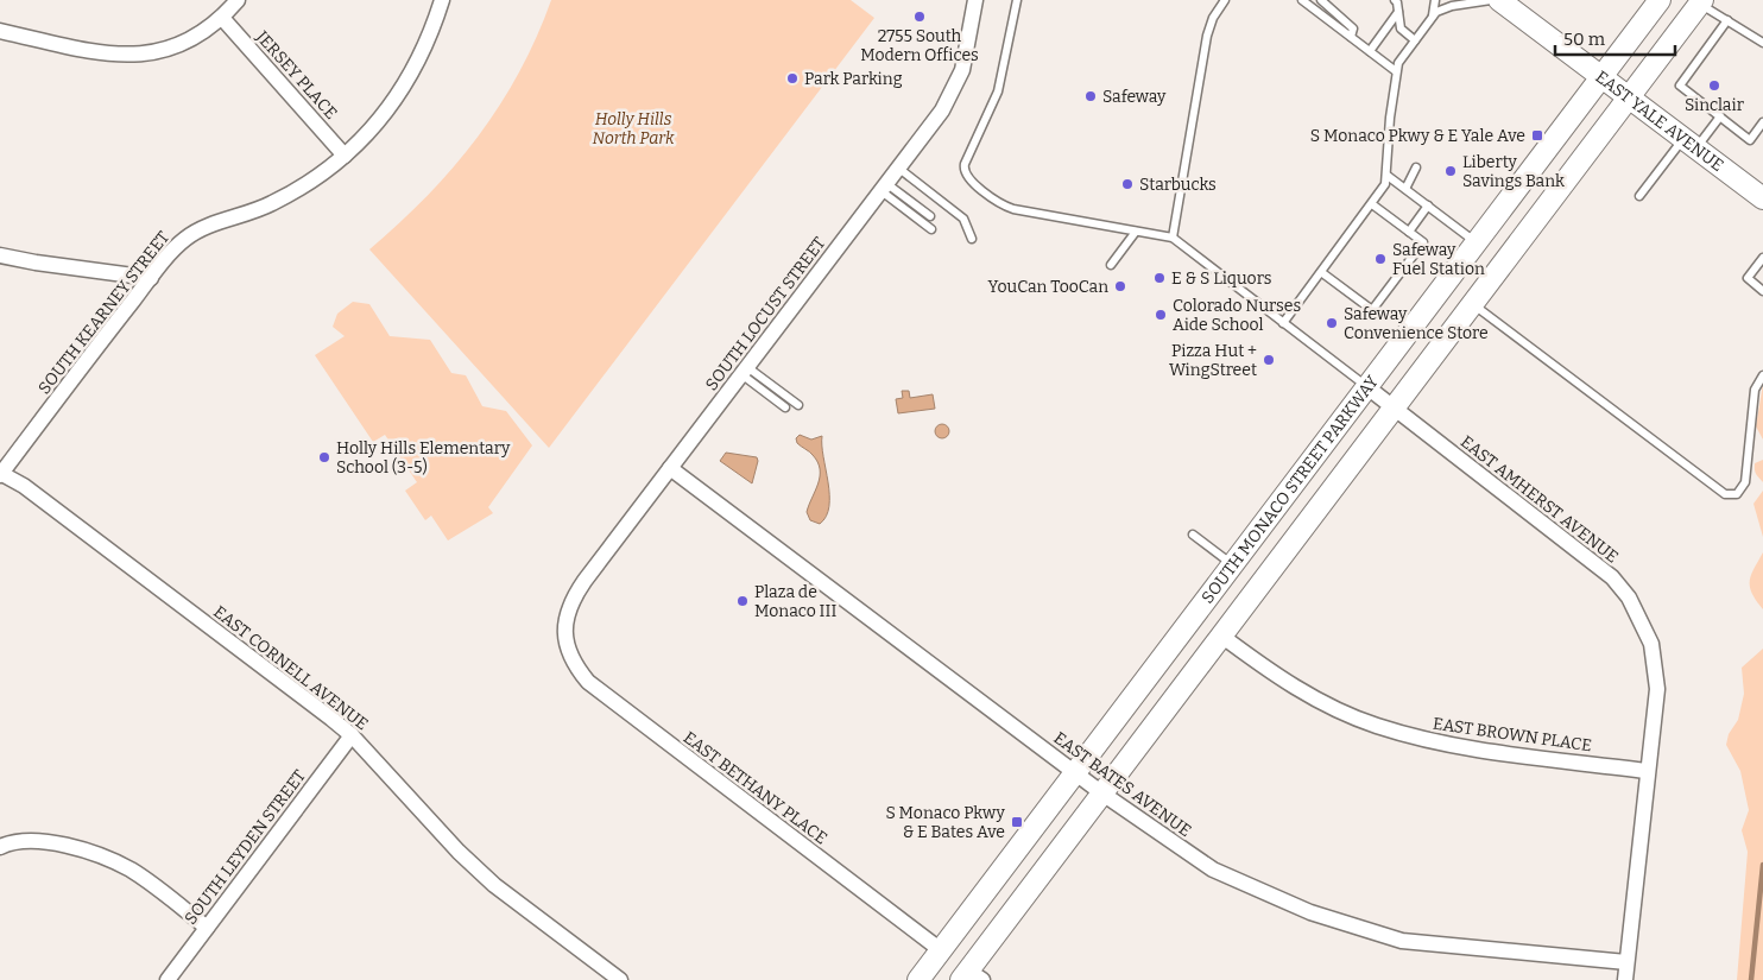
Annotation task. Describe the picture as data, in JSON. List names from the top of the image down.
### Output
{
  "streets": {
    "main road": ["EAST YALE AVENUE", "SOUTH MONACO STREET PARKWAY"],
    "street": [
      "JERSEY PLACE",
      "SOUTH KEARNEY STREET",
      "SOUTH LOCUST STREET",
      "EAST AMHERST AVENUE",
      "EAST CORNELL AVENUE",
      "EAST BROWN PLACE",
      "EAST BATES AVENUE",
      "EAST BETHANY PLACE",
      "SOUTH LEYDEN STREET"
    ]
  },
  "crossings": [
    ["JERSEY PLACE", "SOUTH KEARNEY STREET"],
    ["EAST YALE AVENUE", "SOUTH MONACO STREET PARKWAY"],
    ["SOUTH KEARNEY STREET", "EAST CORNELL AVENUE"],
    ["SOUTH LOCUST STREET", "EAST BATES AVENUE"],
    ["SOUTH LOCUST STREET", "EAST BETHANY PLACE"],
    ["SOUTH MONACO STREET PARKWAY", "EAST AMHERST AVENUE"],
    ["SOUTH MONACO STREET PARKWAY", "EAST BROWN PLACE"],
    ["SOUTH MONACO STREET PARKWAY", "EAST BATES AVENUE"],
    ["SOUTH MONACO STREET PARKWAY", "EAST BETHANY PLACE"],
    ["EAST AMHERST AVENUE", "EAST BROWN PLACE"],
    ["EAST AMHERST AVENUE", "EAST BATES AVENUE"],
    ["EAST CORNELL AVENUE", "SOUTH LEYDEN STREET"]
  ],
  "parks": ["Holly Hills North Park"],
  "places": {
    "other": [
      "2755 South Modern Offices",
      "Park Parking",
      "Sinclair",
      "Safeway",
      "Liberty Savings Bank",
      "Starbucks",
      "Safeway Fuel Station",
      "E & S Liquors",
      "YouCan TooCan",
      "Colorado Nurses Aide School",
      "Safeway Convenience Store",
      "Pizza Hut + WingStreet",
      "Holly Hills Elementary School (3-5)",
      "Plaza de Monaco III"
    ],
    "transit": ["S Monaco Pkwy & E Yale Ave", "S Monaco Pkwy & E Bates Ave"]
  },
  "scale_bar": "50 m"
}
